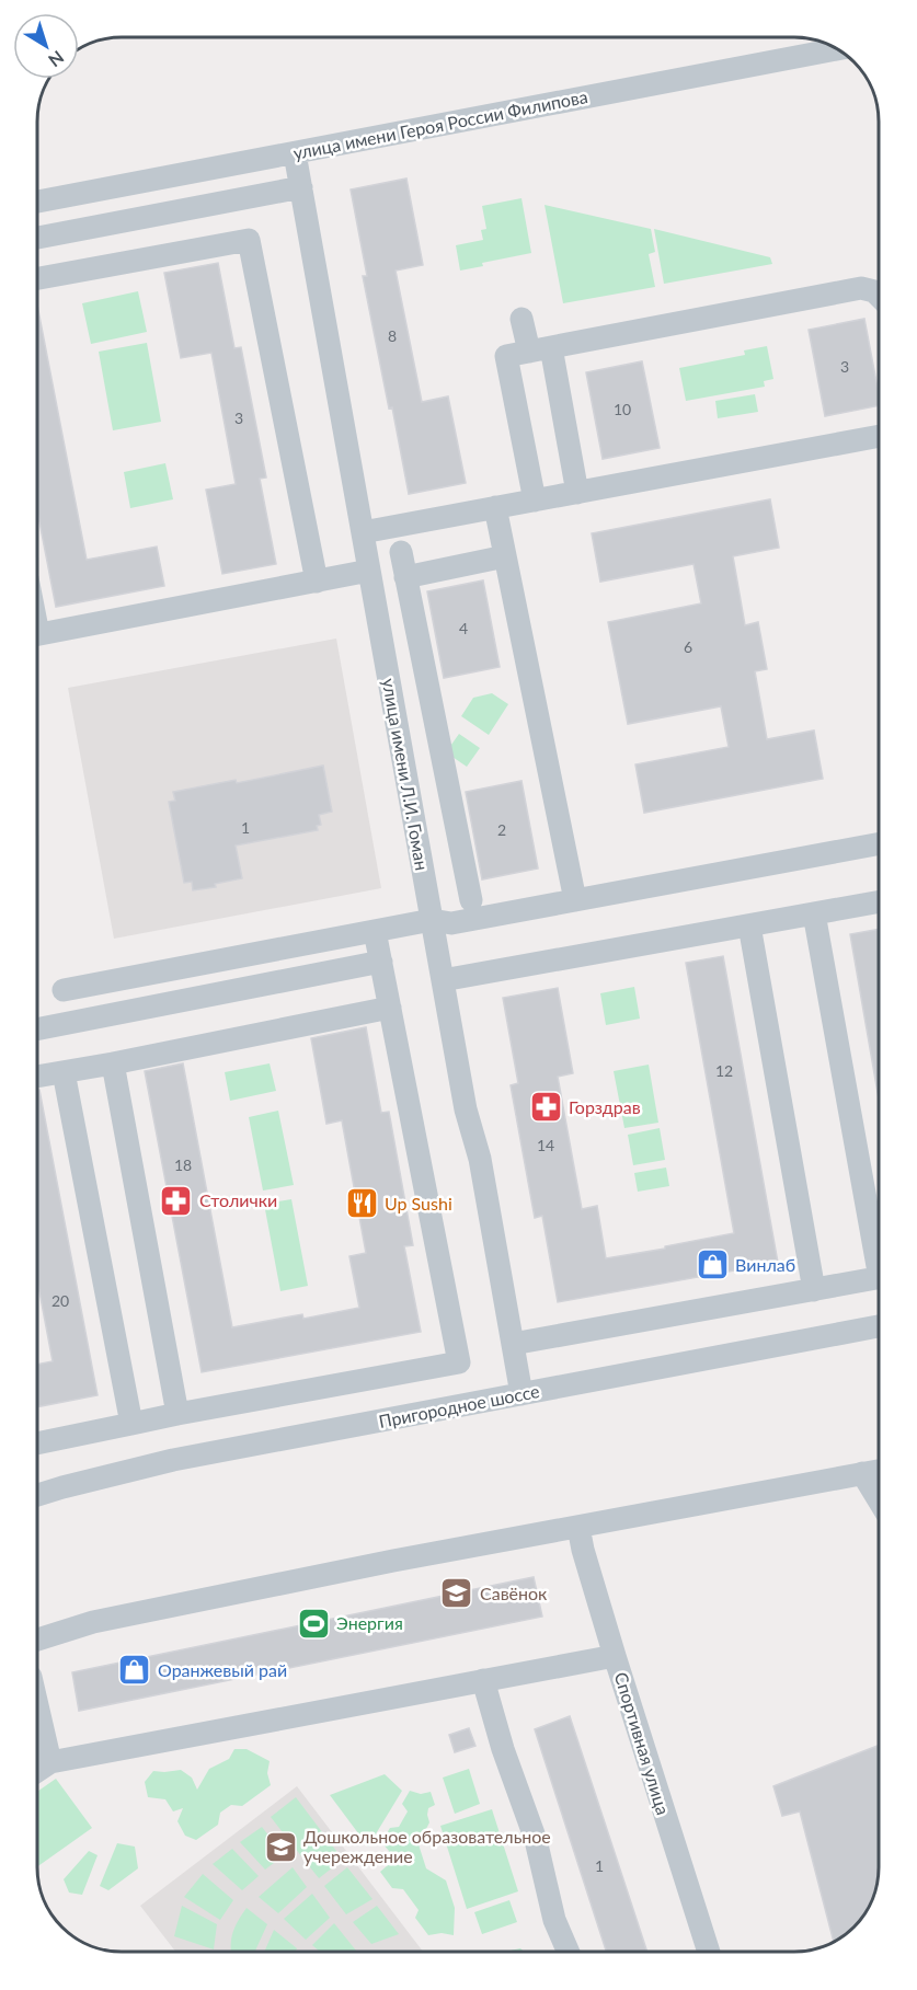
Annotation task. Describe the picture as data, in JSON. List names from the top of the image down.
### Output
{
  "streets": {
    "street": [
      "улица имени Героя России Филипова",
      "улица имени Л.И. Гоман",
      "Пригородное шоссе",
      "Спортивная улица"
    ]
  },
  "crossings": [
    ["улица имени Героя России Филипова", "улица имени Л.И. Гоман"],
    ["улица имени Л.И. Гоман", "Пригородное шоссе"]
  ],
  "places": {
    "pharmacy": ["Горздрав", "Столички"],
    "restaurant": ["Up Sushi"],
    "shop": ["Винлаб", "Оранжевый рай"],
    "school or university": ["Савёнок", "Дошкольное образовательное учереждение"],
    "sports": ["Энергия"]
  },
  "house_numbers": [
    "8",
    "3",
    "10",
    "3",
    "4",
    "6",
    "1",
    "2",
    "12",
    "14",
    "18",
    "20",
    "1"
  ],
  "north": "bottom right"
}
